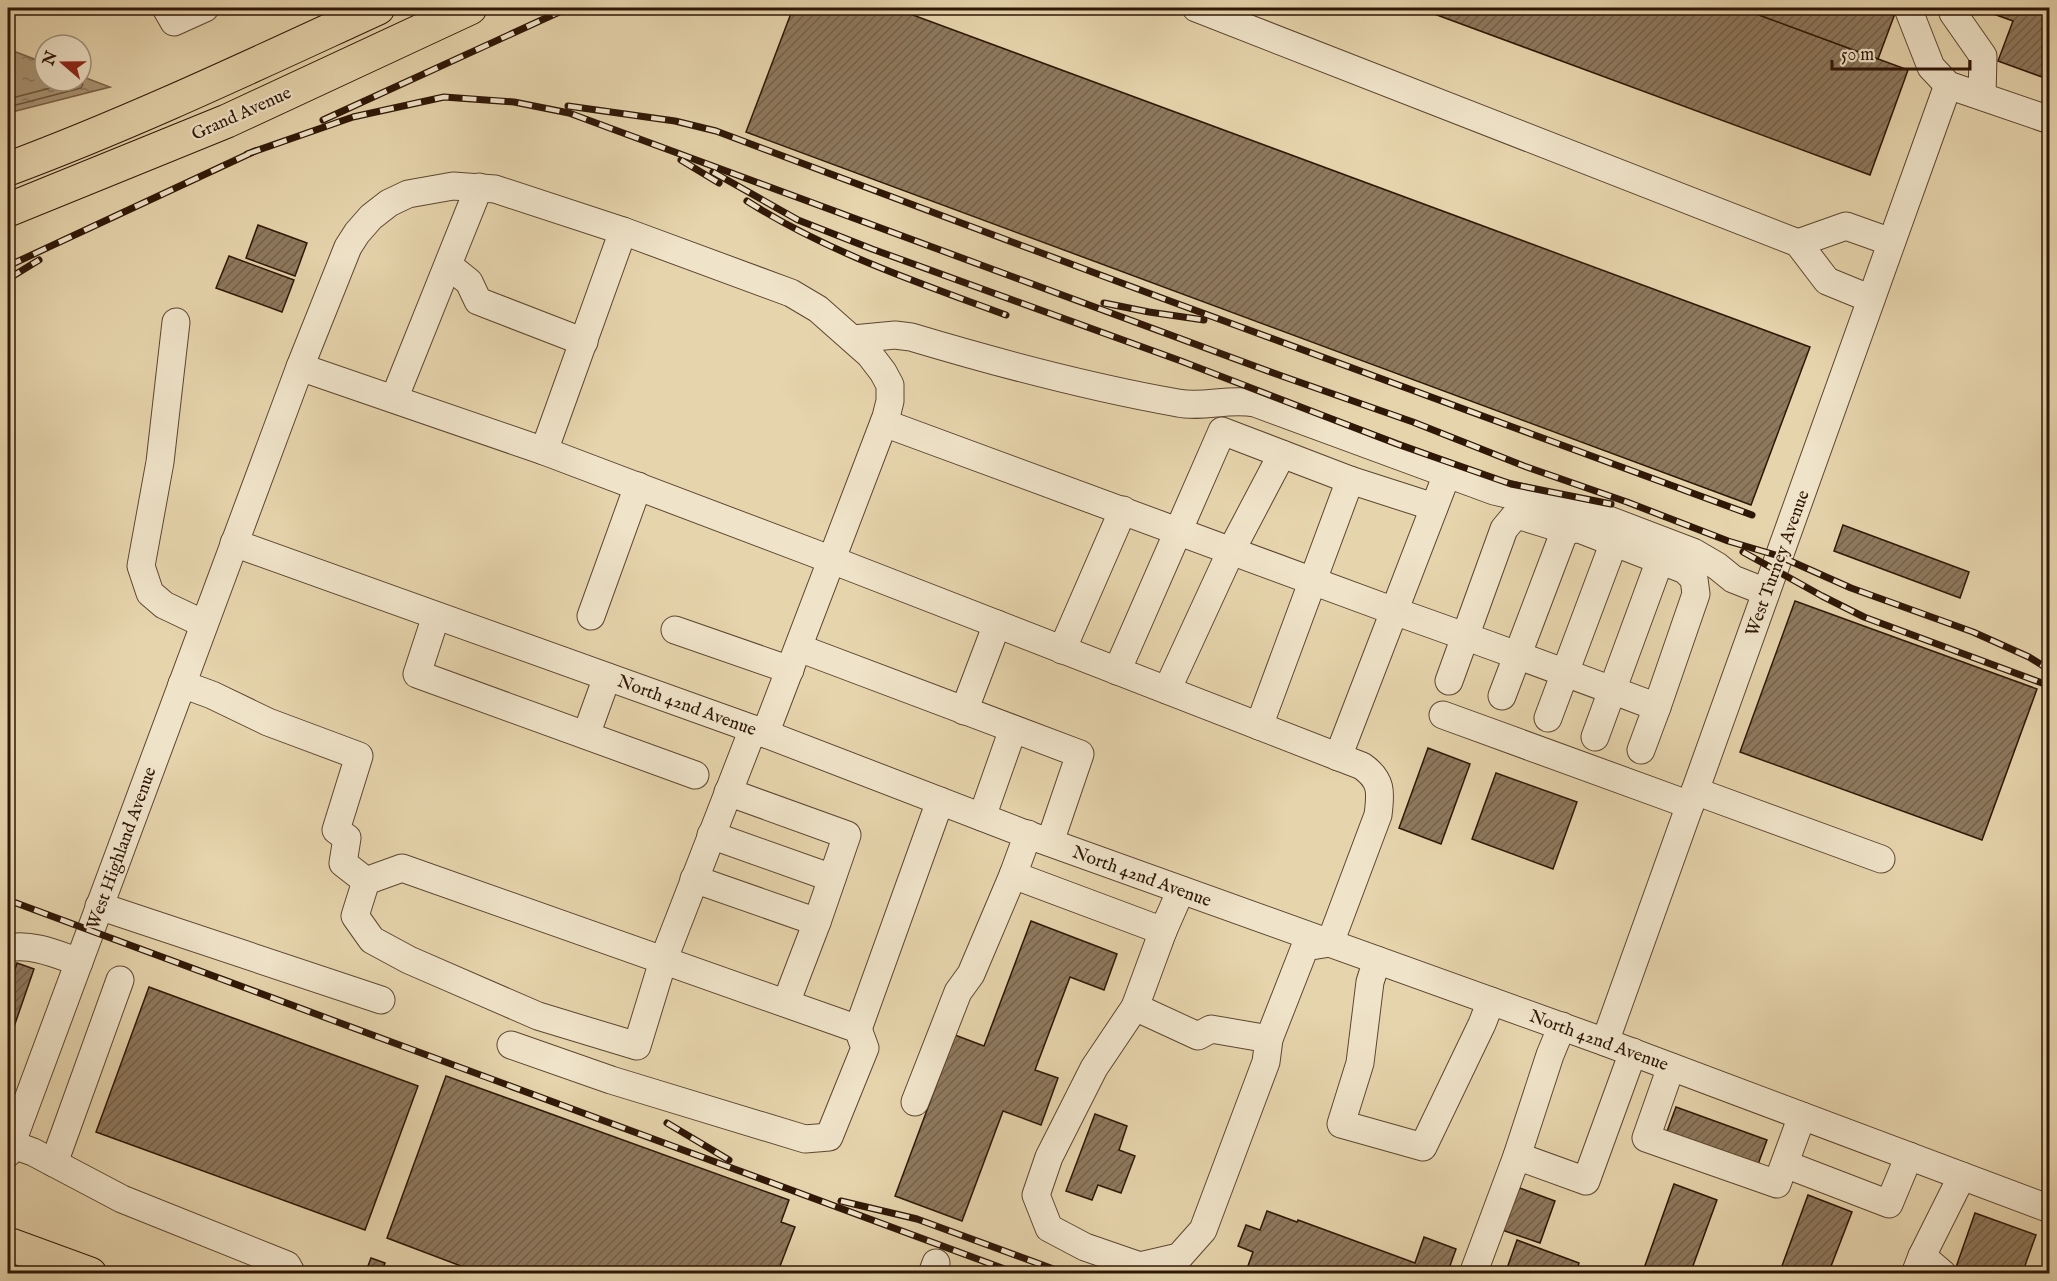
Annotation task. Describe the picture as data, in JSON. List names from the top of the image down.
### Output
{
  "streets": {
    "main road": ["Grand Avenue"],
    "street": ["West Turney Avenue", "North 42nd Avenue", "West Highland Avenue"]
  },
  "crossings": [
    ["West Turney Avenue", "North 42nd Avenue"],
    ["North 42nd Avenue", "West Highland Avenue"]
  ],
  "scale_bar": "50 m",
  "north": "left"
}
